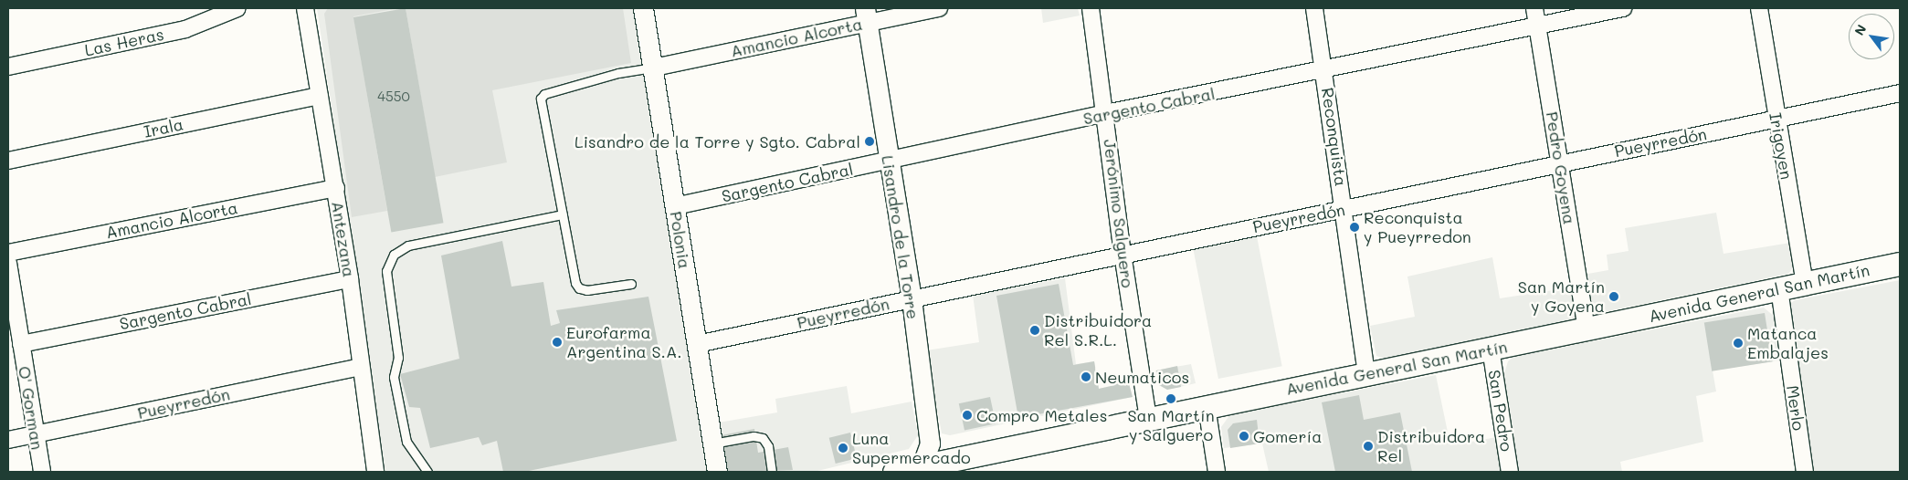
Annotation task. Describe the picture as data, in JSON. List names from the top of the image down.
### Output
{
  "streets": {
    "main road": ["Avenida General San Martín"],
    "street": [
      "Amancio Alcorta",
      "Las Heras",
      "Sargento Cabral",
      "Irala",
      "Reconquista",
      "Pueyrredón",
      "Irigoyen",
      "Pedro Goyena",
      "Jerónimo Salguero",
      "Lisandro de la Torre",
      "Antezana",
      "Polonia",
      "O' Gorman",
      "Merlo",
      "San Pedro"
    ]
  },
  "crossings": [
    ["Amancio Alcorta", "Lisandro de la Torre"],
    ["Amancio Alcorta", "Antezana"],
    ["Amancio Alcorta", "Polonia"],
    ["Sargento Cabral", "Reconquista"],
    ["Sargento Cabral", "Pedro Goyena"],
    ["Sargento Cabral", "Jerónimo Salguero"],
    ["Sargento Cabral", "Lisandro de la Torre"],
    ["Sargento Cabral", "Antezana"],
    ["Sargento Cabral", "Polonia"],
    ["Sargento Cabral", "O' Gorman"],
    ["Irala", "Antezana"],
    ["Reconquista", "Pueyrredón"],
    ["Reconquista", "Avenida General San Martín"],
    ["Pueyrredón", "Irigoyen"],
    ["Pueyrredón", "Pedro Goyena"],
    ["Pueyrredón", "Jerónimo Salguero"],
    ["Pueyrredón", "Lisandro de la Torre"],
    ["Pueyrredón", "Antezana"],
    ["Pueyrredón", "Polonia"],
    ["Pueyrredón", "O' Gorman"],
    ["Irigoyen", "Avenida General San Martín"],
    ["Pedro Goyena", "Avenida General San Martín"],
    ["Jerónimo Salguero", "Avenida General San Martín"],
    ["Lisandro de la Torre", "Avenida General San Martín"],
    ["Avenida General San Martín", "Merlo"],
    ["Avenida General San Martín", "San Pedro"]
  ],
  "places": [
    "Lisandro de la Torre y Sgto. Cabral",
    "Reconquista y Pueyrredon",
    "San Martín y Goyena",
    "Distribuidora Rel S.R.L.",
    "Eurofarma Argentina S.A.",
    "Matanca Embalajes",
    "Neumaticos",
    "San Martín y Salguero",
    "Compro Metales",
    "Gomería",
    "Distribuidora Rel",
    "Luna Supermercado"
  ],
  "house_numbers": ["4550"],
  "north": "top left"
}
